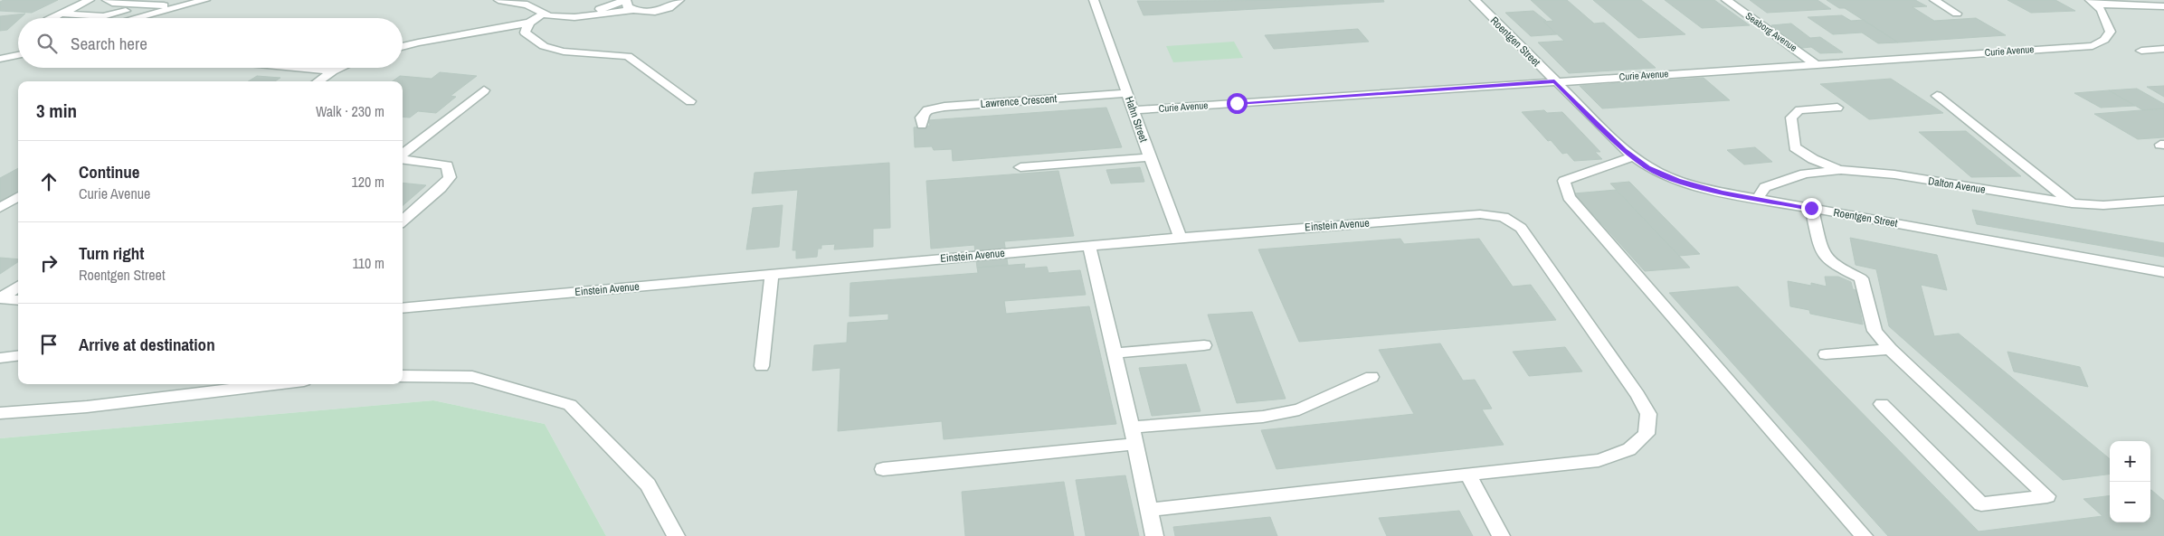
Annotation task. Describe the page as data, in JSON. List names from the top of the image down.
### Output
{
  "streets": {
    "lane": [
      "Seaborg Avenue",
      "Roentgen Street",
      "Curie Avenue",
      "Lawrence Crescent",
      "Hahn Street",
      "Dalton Avenue",
      "Einstein Avenue"
    ]
  },
  "crossings": [
    ["Seaborg Avenue", "Curie Avenue"],
    ["Roentgen Street", "Curie Avenue"],
    ["Roentgen Street", "Dalton Avenue"],
    ["Curie Avenue", "Hahn Street"],
    ["Lawrence Crescent", "Hahn Street"],
    ["Hahn Street", "Einstein Avenue"]
  ],
  "page": {
    "search": "Search here",
    "heading": ["3 min", "Walk · 230 m"],
    "list": [
      ["Continue", "Curie Avenue", "120 m"],
      ["Turn right", "Roentgen Street", "110 m"],
      "Arrive at destination"
    ],
    "map_buttons": ["+", "−"]
  }
}
